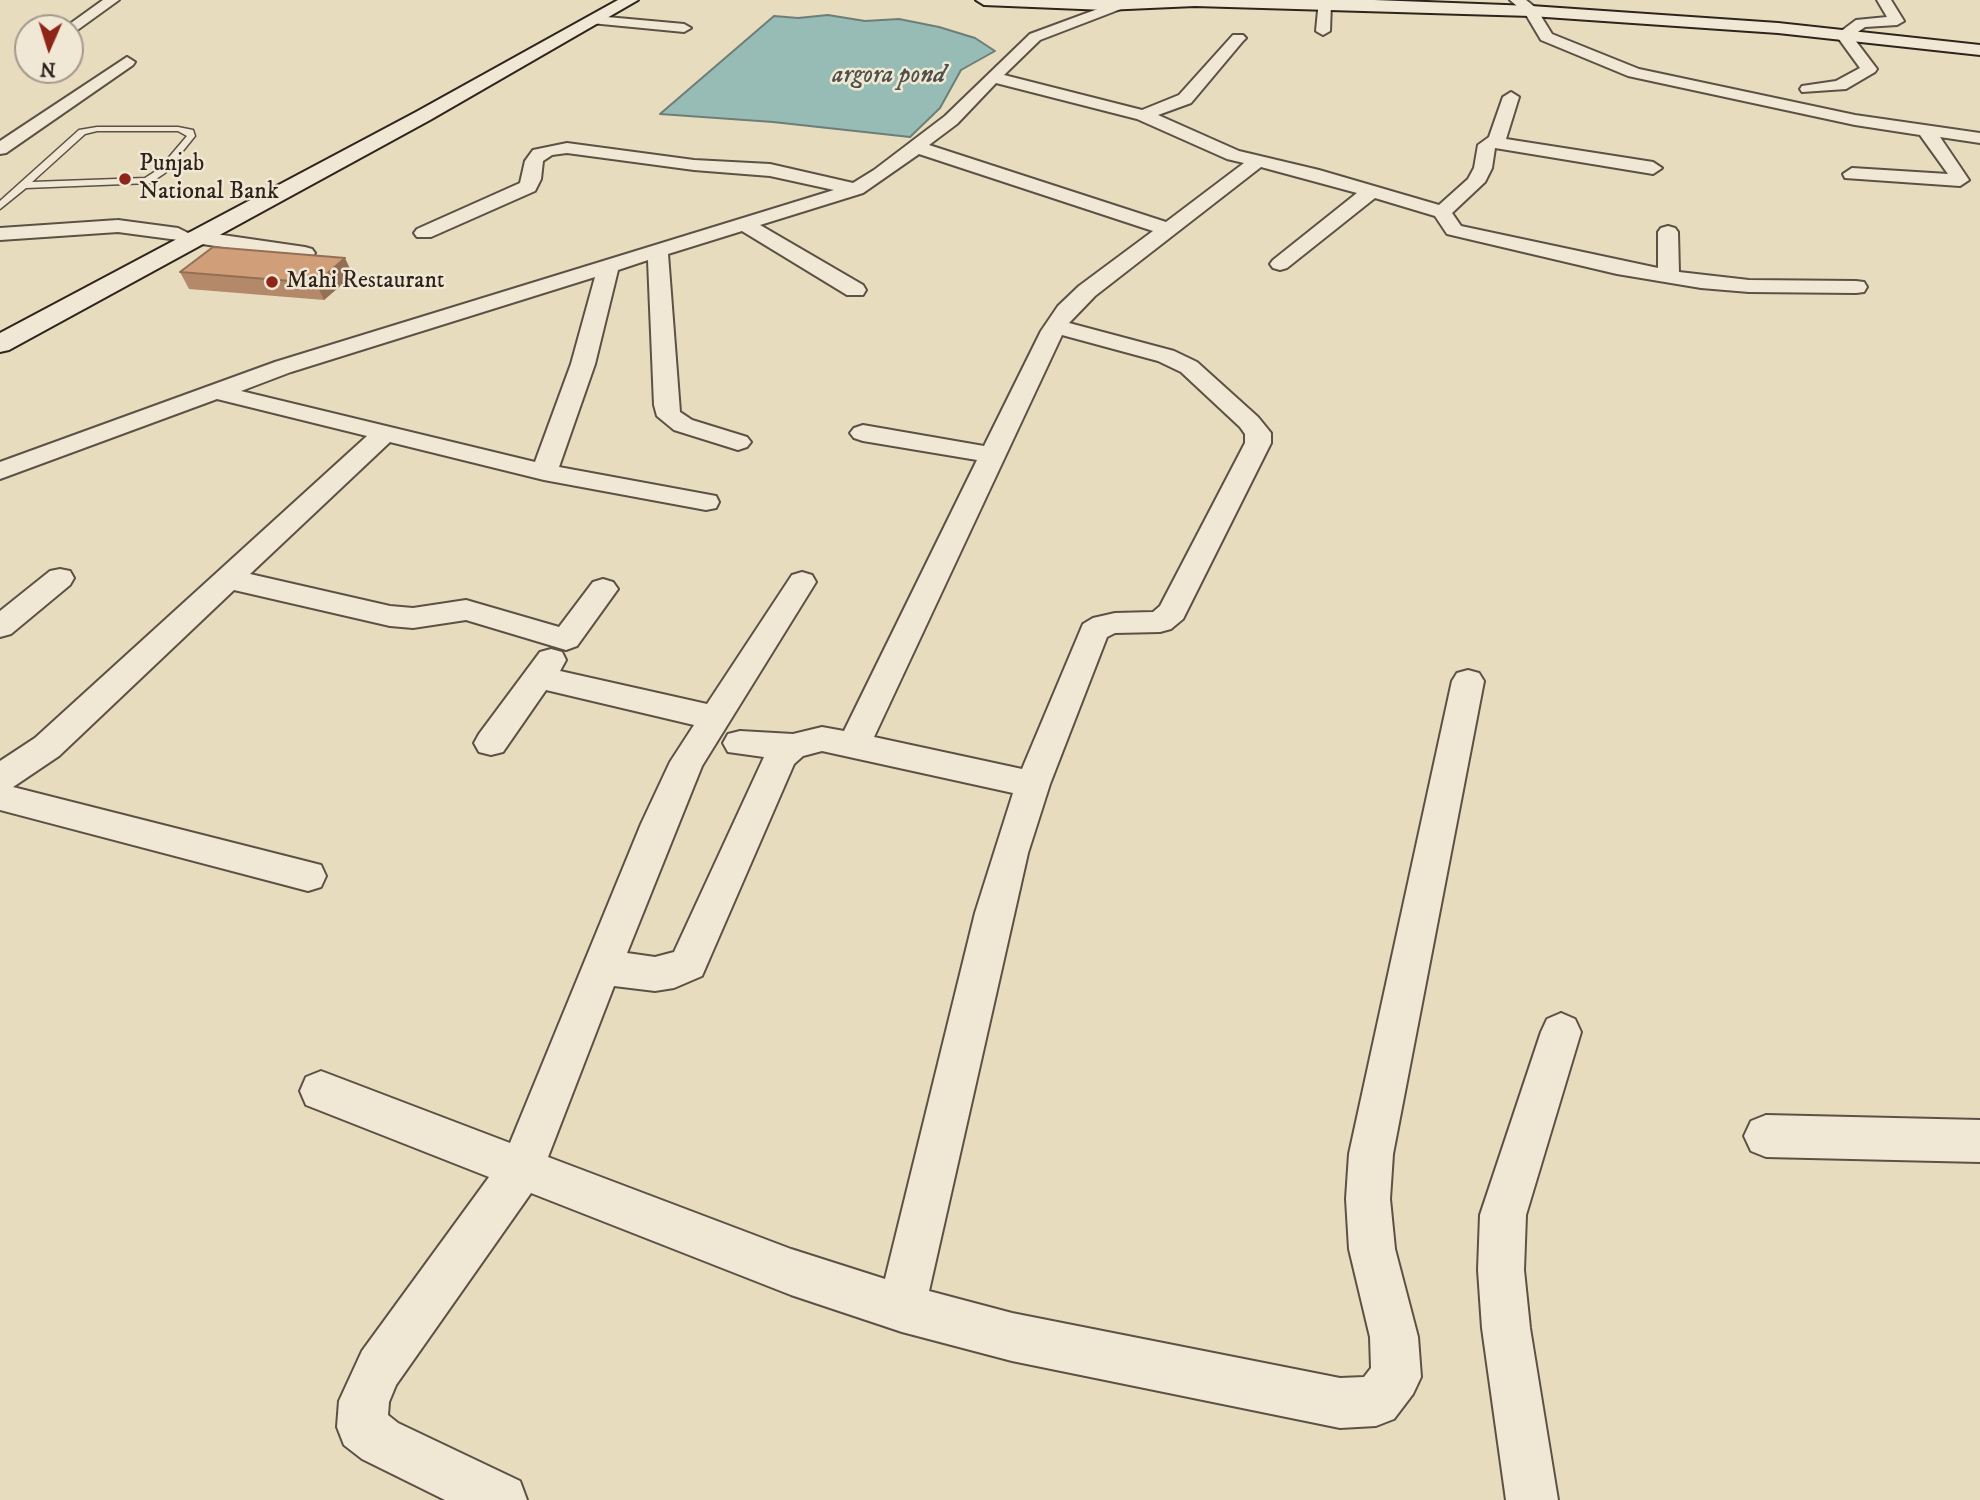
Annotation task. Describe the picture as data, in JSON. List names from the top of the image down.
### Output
{
  "water": ["argora pond"],
  "places": ["Punjab National Bank", "Mahi Restaurant"],
  "north": "bottom"
}
